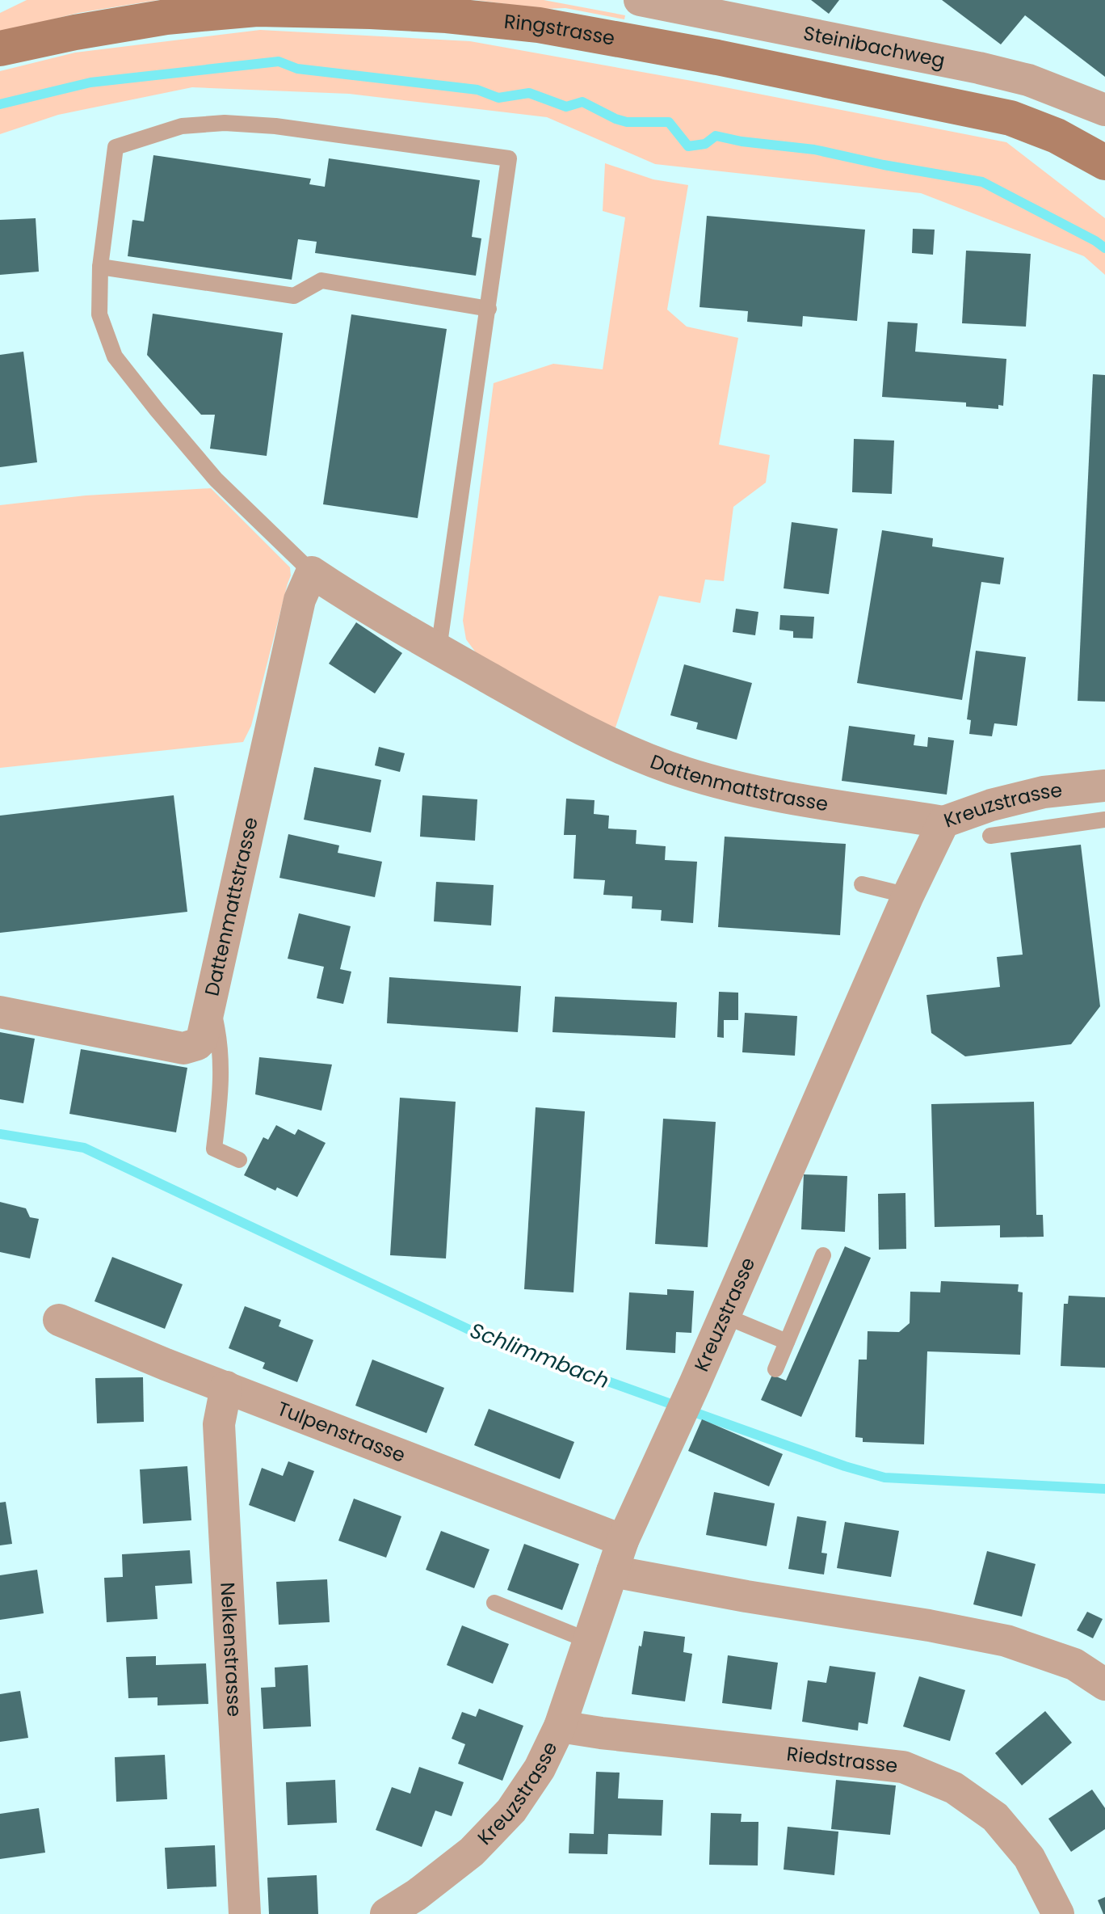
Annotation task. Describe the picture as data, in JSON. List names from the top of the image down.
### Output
{
  "streets": {
    "main road": ["Ringstrasse"],
    "street": [
      "Steinibachweg",
      "Dattenmattstrasse",
      "Kreuzstrasse",
      "Tulpenstrasse",
      "Nelkenstrasse",
      "Riedstrasse"
    ]
  },
  "crossings": [
    ["Dattenmattstrasse", "Kreuzstrasse"],
    ["Kreuzstrasse", "Tulpenstrasse"],
    ["Kreuzstrasse", "Riedstrasse"],
    ["Tulpenstrasse", "Nelkenstrasse"]
  ],
  "water": ["Schlimmbach"]
}
